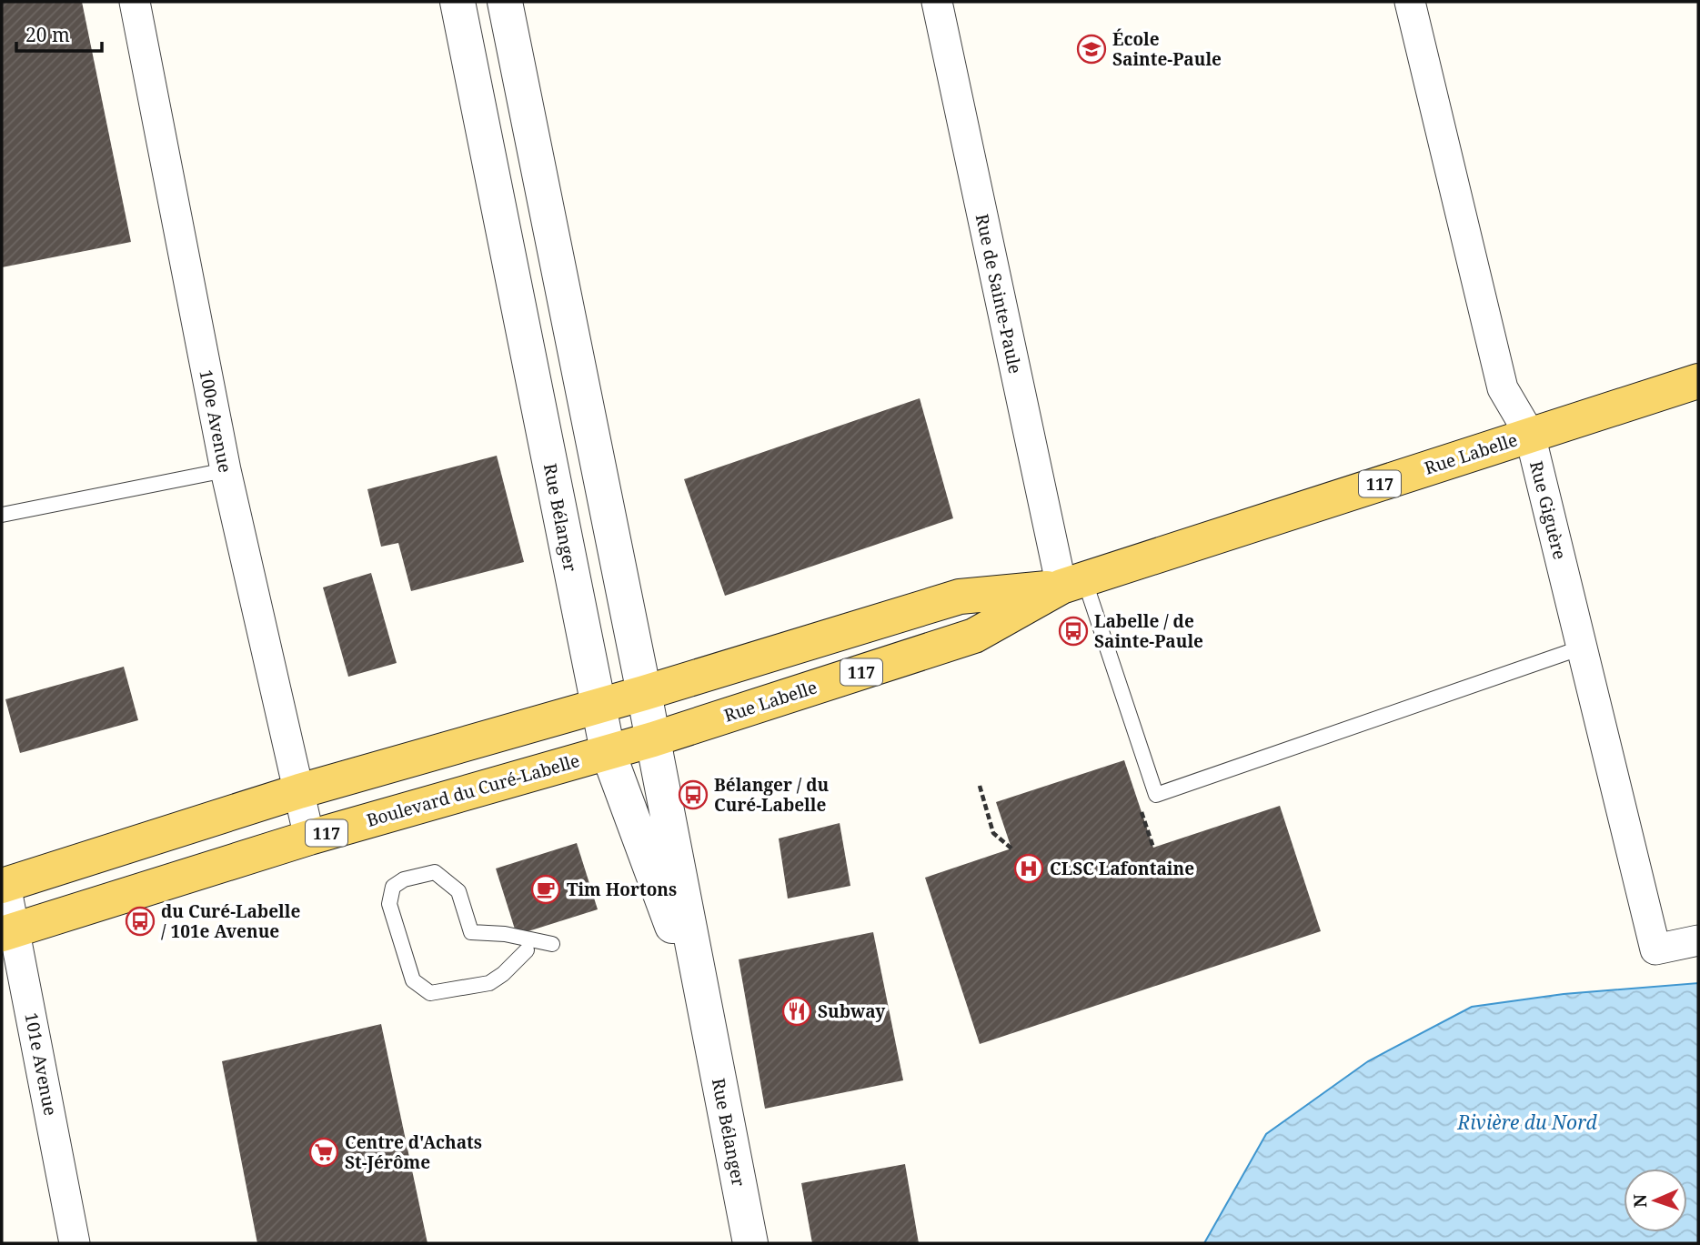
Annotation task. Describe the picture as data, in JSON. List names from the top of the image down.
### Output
{
  "streets": {
    "main road": ["Rue Labelle", "117", "Boulevard du Curé-Labelle"],
    "street": [
      "Rue de Sainte-Paule",
      "100e Avenue",
      "Rue Giguère",
      "Rue Bélanger",
      "101e Avenue"
    ]
  },
  "crossings": [
    ["Rue de Sainte-Paule", "Rue Labelle"],
    ["100e Avenue", "117"],
    ["100e Avenue", "Boulevard du Curé-Labelle"],
    ["Rue Labelle", "117"],
    ["Rue Labelle", "Rue Giguère"],
    ["Rue Labelle", "Rue Bélanger"],
    ["Rue Labelle", "Boulevard du Curé-Labelle"],
    ["117", "Rue Bélanger"],
    ["117", "101e Avenue"],
    ["Rue Bélanger", "Boulevard du Curé-Labelle"],
    ["Boulevard du Curé-Labelle", "101e Avenue"]
  ],
  "water": ["Rivière du Nord"],
  "places": {
    "school or university": ["École Sainte-Paule"],
    "bus stop": ["Labelle / de Sainte-Paule", "Bélanger / du Curé-Labelle", "du Curé-Labelle / 101e Avenue"],
    "hospital": ["CLSC Lafontaine"],
    "cafe": ["Tim Hortons"],
    "restaurant": ["Subway"],
    "supermarket": ["Centre d'Achats St-Jérôme"]
  },
  "scale_bar": "20 m",
  "north": "left"
}
